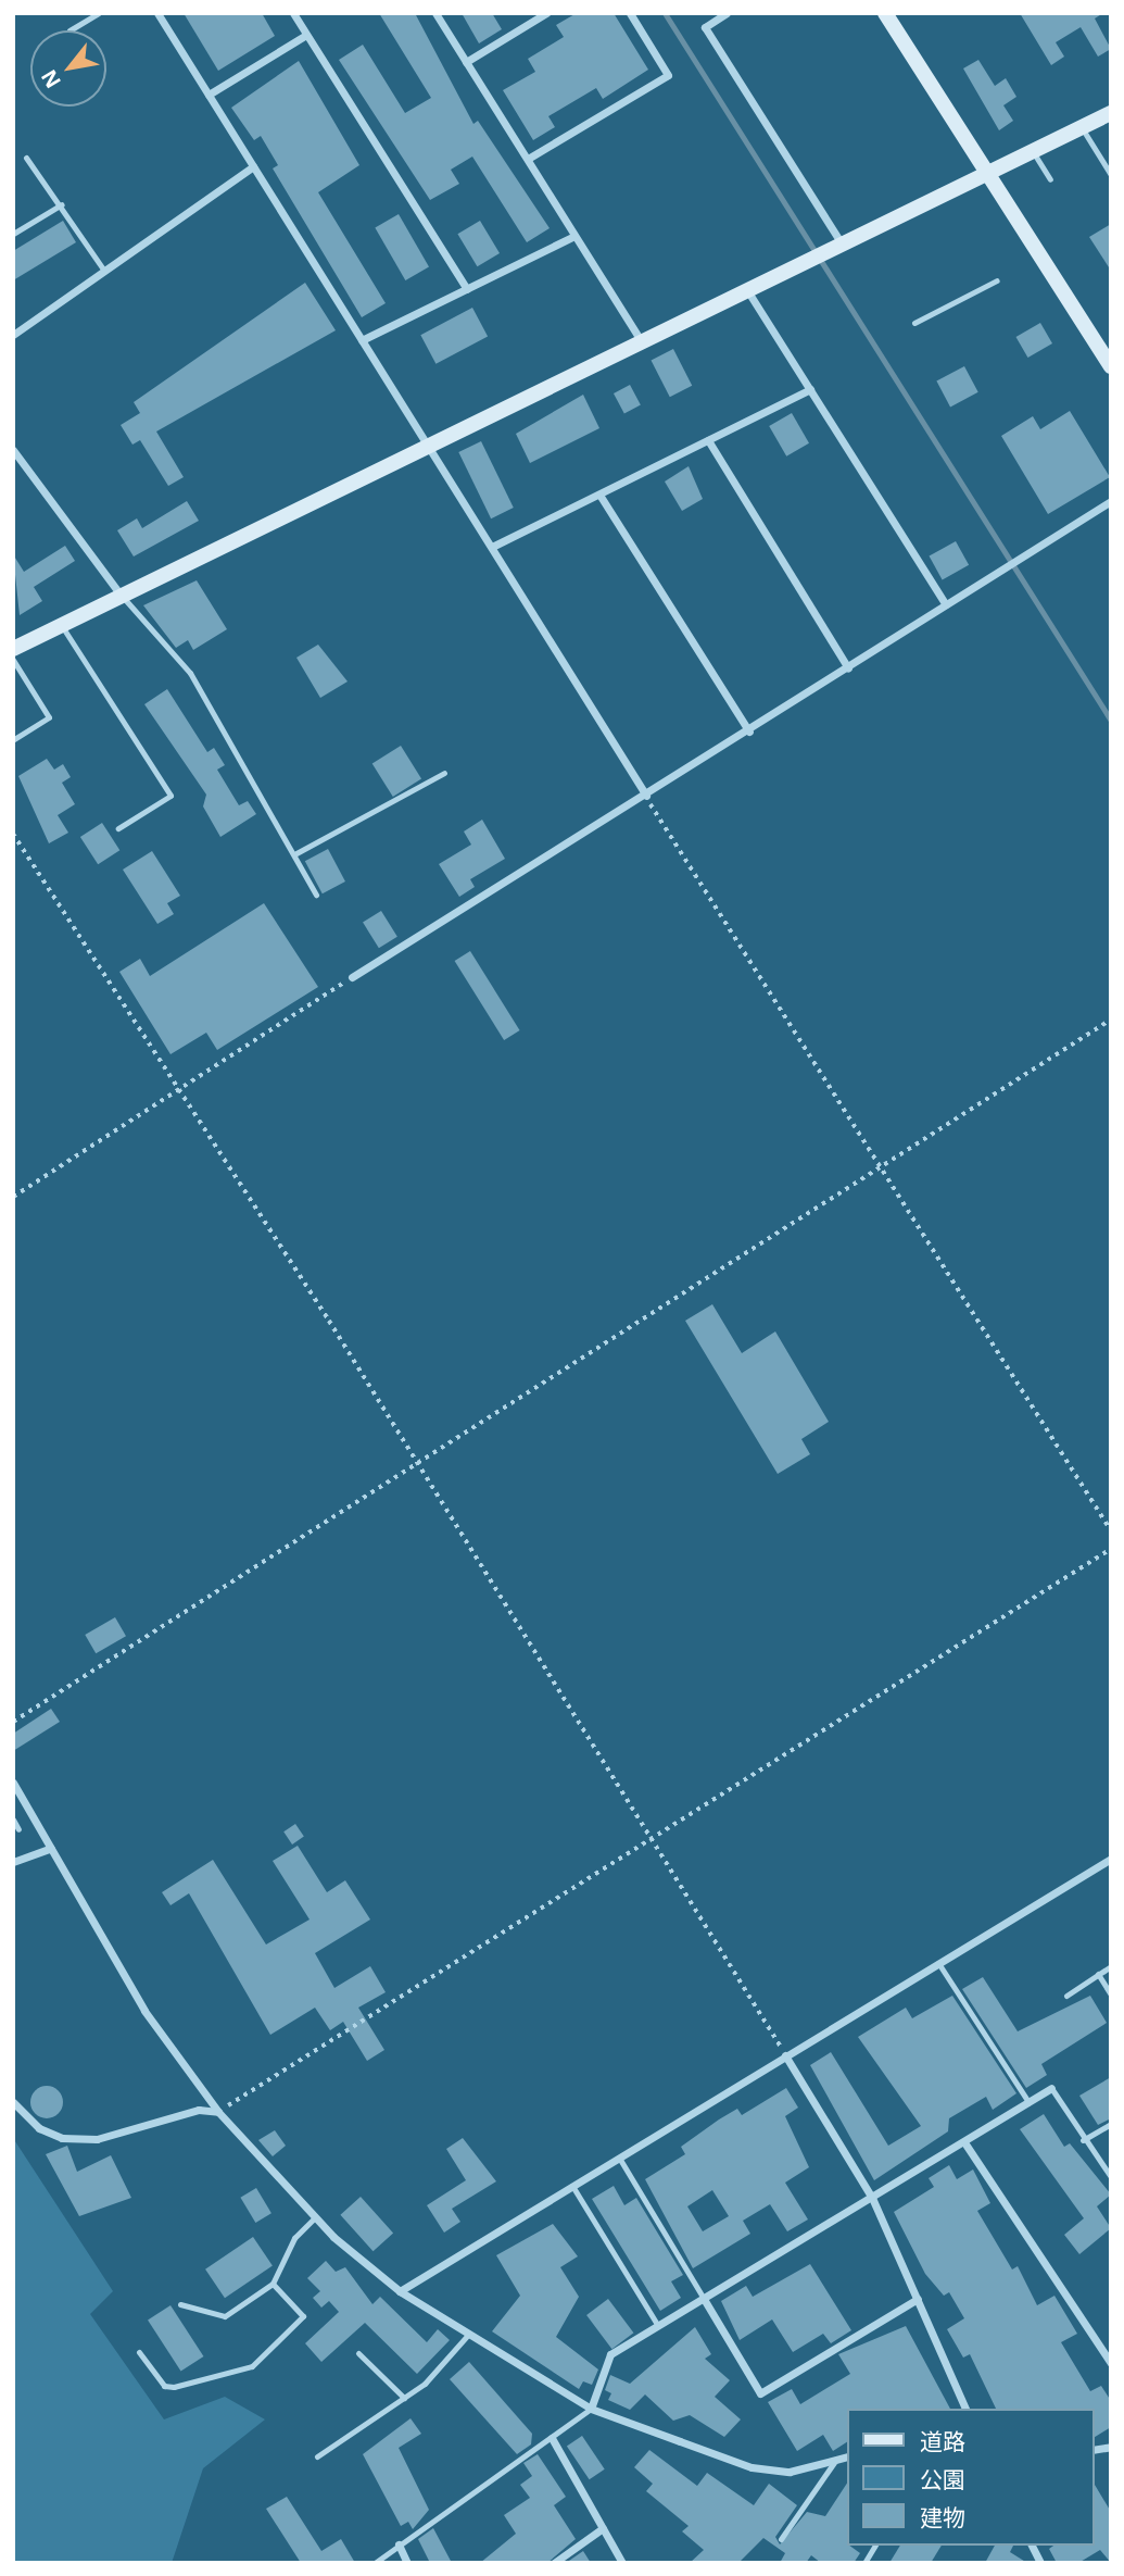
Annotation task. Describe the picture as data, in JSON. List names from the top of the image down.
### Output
{
  "legend": ["道路", "公園", "建物"],
  "north": "bottom left"
}
